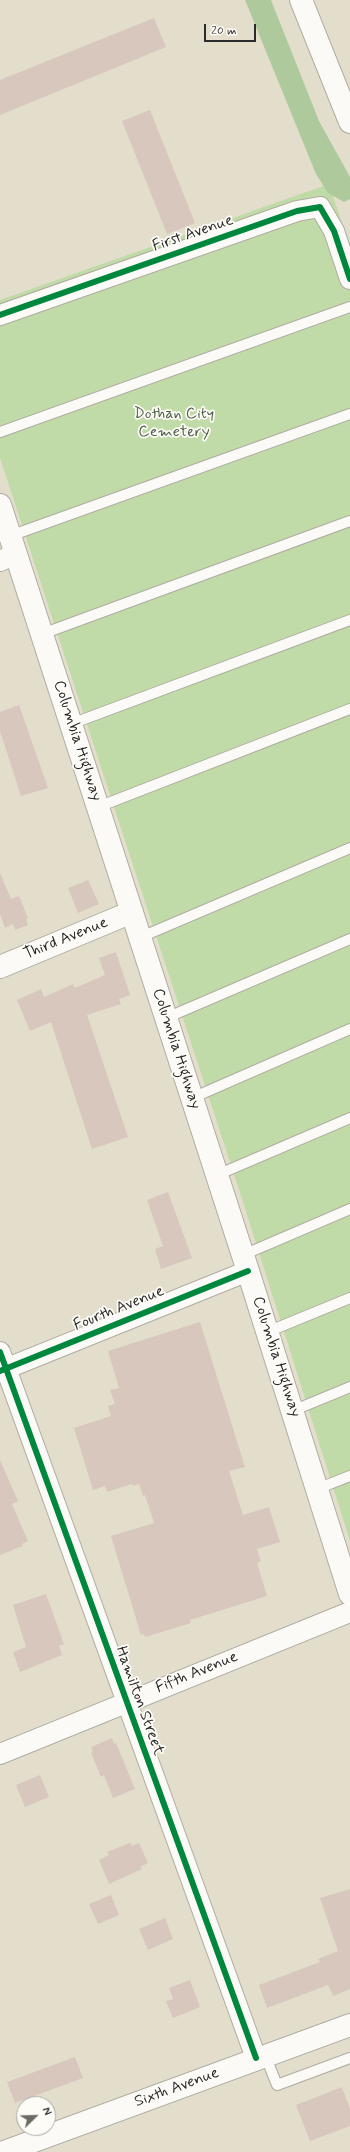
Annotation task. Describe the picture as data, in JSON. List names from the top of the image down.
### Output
{
  "streets": {
    "main road": ["Columbia Highway", "Third Avenue", "Sixth Avenue"],
    "street": [
      "First Avenue",
      "Fourth Avenue",
      "Fifth Avenue",
      "Hamilton Street"
    ]
  },
  "crossings": [
    ["Columbia Highway", "Third Avenue"],
    ["Columbia Highway", "Fourth Avenue"],
    ["Fourth Avenue", "Hamilton Street"],
    ["Fifth Avenue", "Hamilton Street"],
    ["Hamilton Street", "Sixth Avenue"]
  ],
  "parks": ["Dothan City Cemetery"],
  "scale_bar": "20 m",
  "north": "top right"
}
